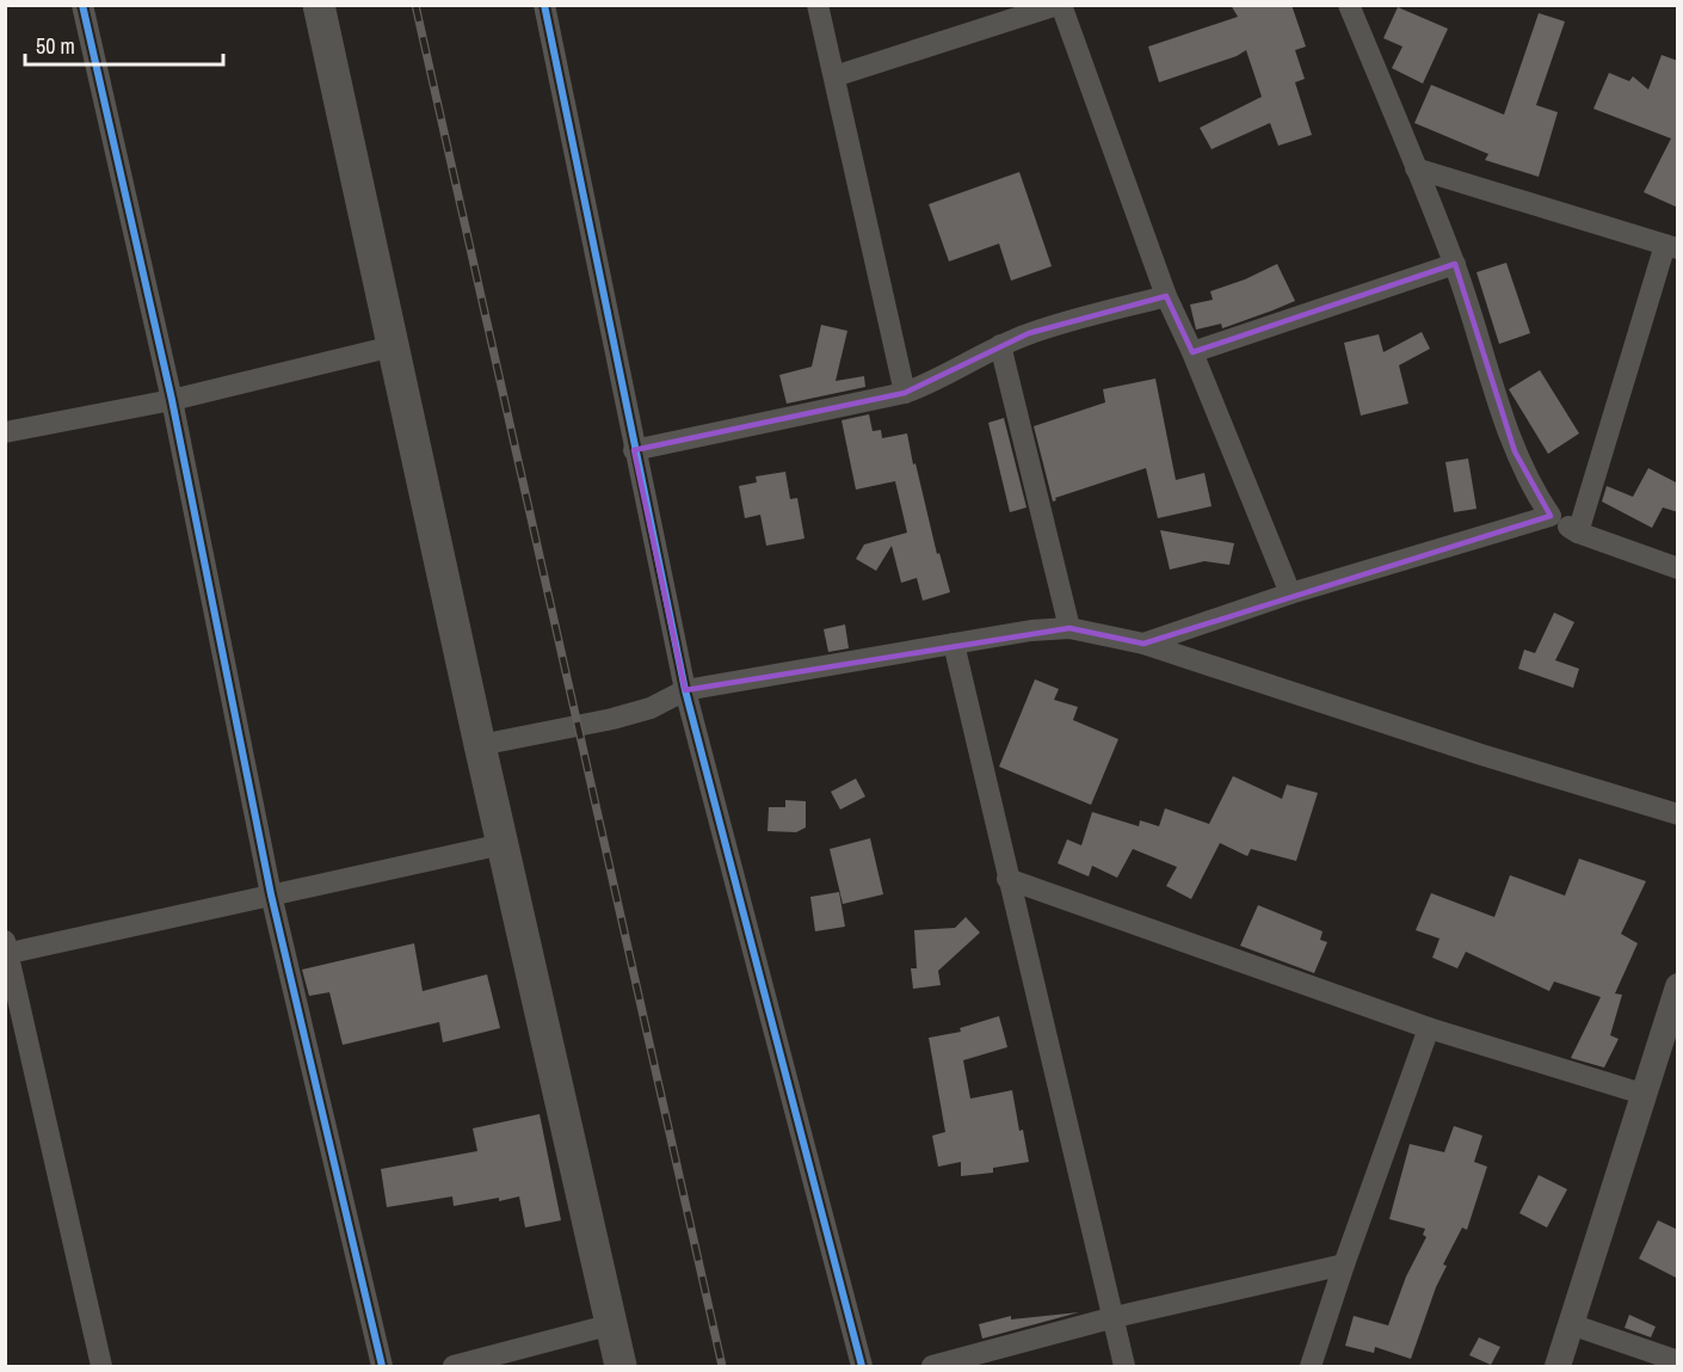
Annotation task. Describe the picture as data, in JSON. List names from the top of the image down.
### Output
{
  "scale_bar": "50 m"
}
